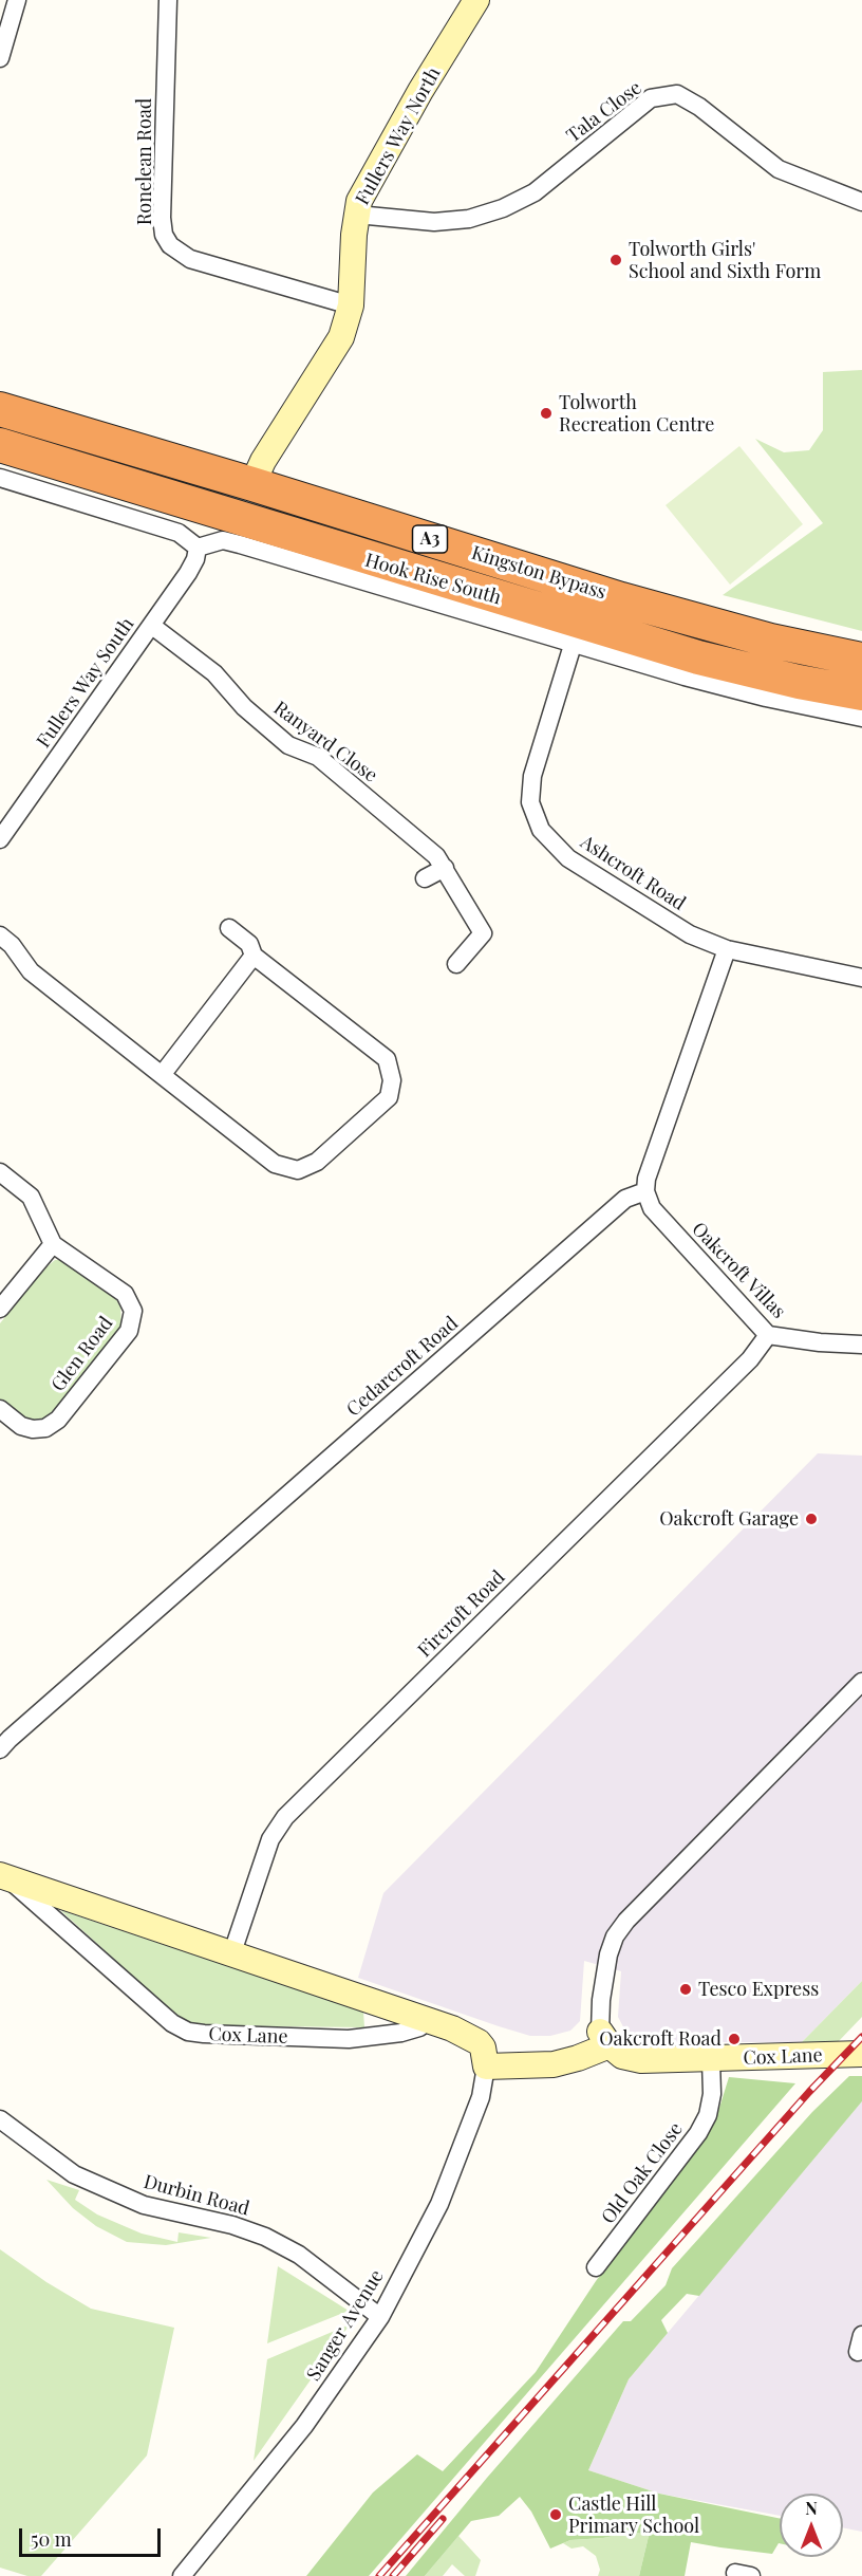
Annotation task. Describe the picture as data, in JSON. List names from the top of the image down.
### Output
{
  "streets": {
    "highway": ["A3", "Kingston Bypass"],
    "street": [
      "Tala Close",
      "Fullers Way North",
      "Ronelean Road",
      "Hook Rise South",
      "Fullers Way South",
      "Ranyard Close",
      "Ashcroft Road",
      "Oakcroft Villas",
      "Glen Road",
      "Cedarcroft Road",
      "Fircroft Road",
      "Cox Lane",
      "Old Oak Close",
      "Durbin Road",
      "Sanger Avenue"
    ]
  },
  "crossings": [
    ["Tala Close", "Fullers Way North"],
    ["Fullers Way North", "Ronelean Road"],
    ["Fullers Way North", "Kingston Bypass"],
    ["Hook Rise South", "Fullers Way South"],
    ["Hook Rise South", "Ashcroft Road"],
    ["Fullers Way South", "Ranyard Close"],
    ["Oakcroft Villas", "Cedarcroft Road"],
    ["Oakcroft Villas", "Fircroft Road"],
    ["Fircroft Road", "Cox Lane"],
    ["Cox Lane", "Old Oak Close"],
    ["Cox Lane", "Sanger Avenue"],
    ["Durbin Road", "Sanger Avenue"]
  ],
  "places": [
    "Tolworth Girls' School and Sixth Form",
    "Tolworth Recreation Centre",
    "Oakcroft Garage",
    "Tesco Express",
    "Oakcroft Road",
    "Castle Hill Primary School"
  ],
  "scale_bar": "50 m",
  "north": "top"
}
